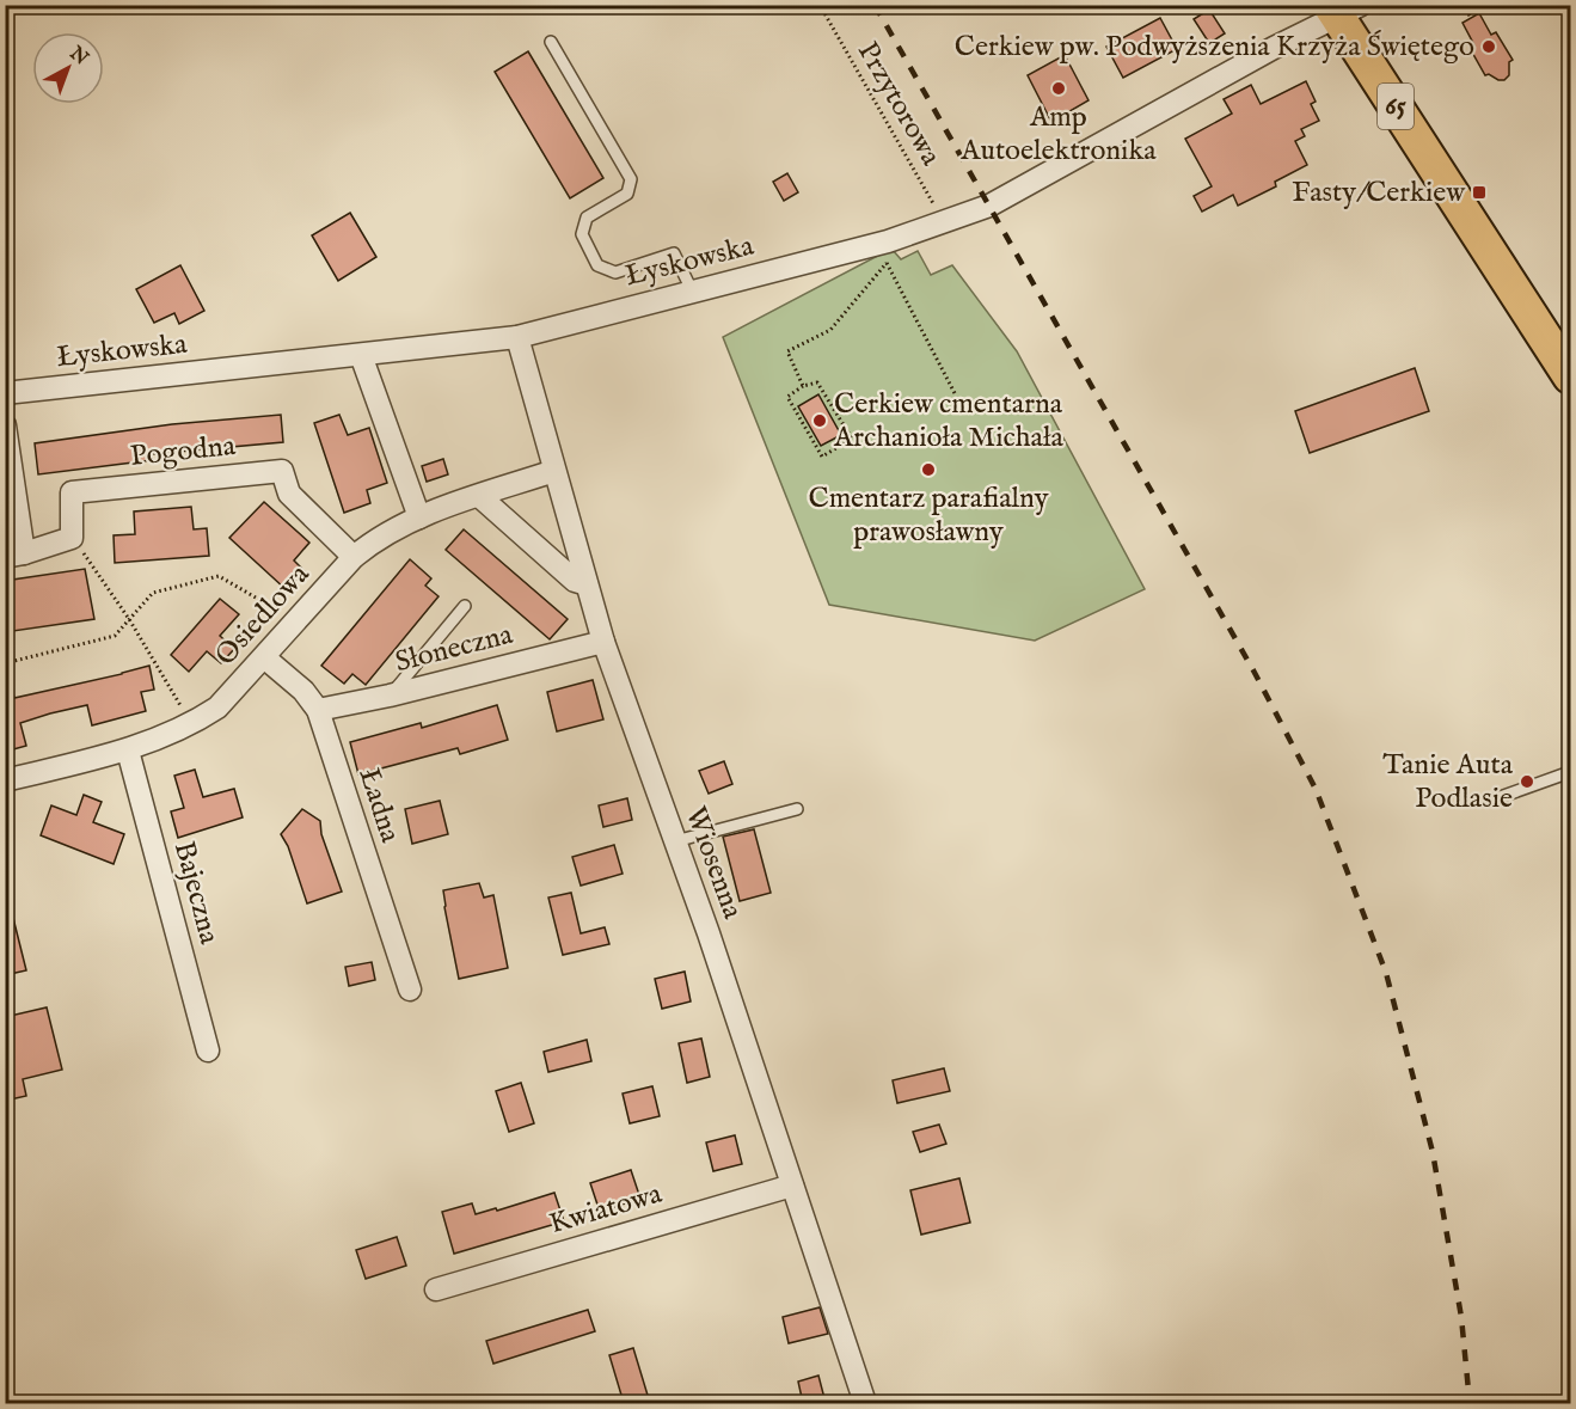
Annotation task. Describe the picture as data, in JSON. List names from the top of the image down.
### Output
{
  "streets": {
    "main road": ["65"],
    "street": [
      "Łyskowska",
      "Pogodna",
      "Osiedlowa",
      "Słoneczna",
      "Ładna",
      "Wiosenna",
      "Bajeczna",
      "Kwiatowa"
    ],
    "path": ["Przytorowa"]
  },
  "crossings": [
    ["Przytorowa", "Łyskowska"],
    ["65", "Łyskowska"],
    ["Łyskowska", "Wiosenna"],
    ["Pogodna", "Osiedlowa"],
    ["Osiedlowa", "Ładna"],
    ["Osiedlowa", "Wiosenna"],
    ["Osiedlowa", "Bajeczna"],
    ["Słoneczna", "Ładna"],
    ["Słoneczna", "Wiosenna"],
    ["Wiosenna", "Kwiatowa"]
  ],
  "places": {
    "other": [
      "Cerkiew pw. Podwyższenia Krzyża Świętego",
      "Amp Autoelektronika",
      "Cerkiew cmentarna Archanioła Michała",
      "Cmentarz parafialny prawosławny",
      "Tanie Auta Podlasie"
    ],
    "transit": ["Fasty/Cerkiew"]
  },
  "north": "top right"
}
